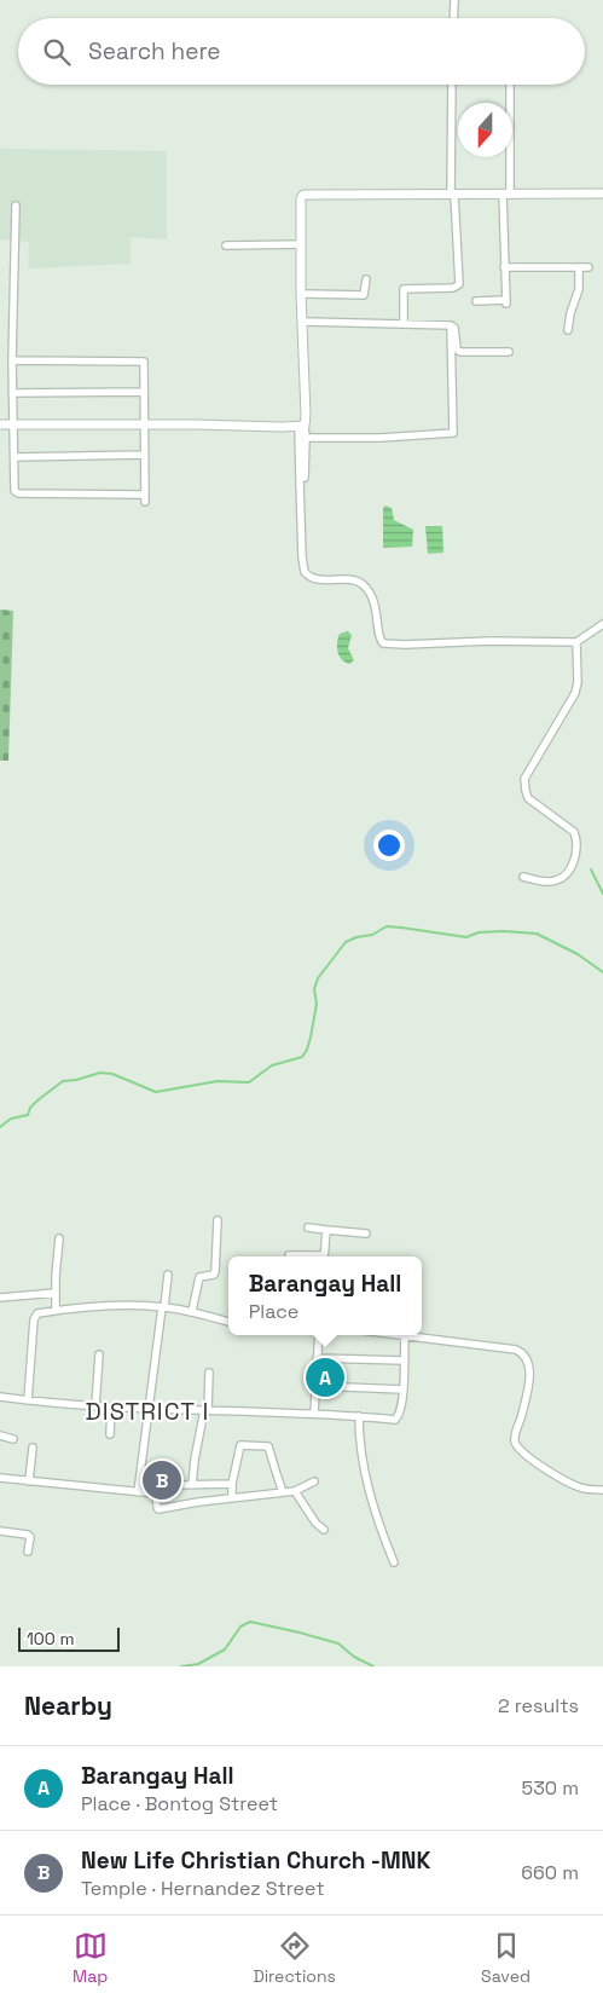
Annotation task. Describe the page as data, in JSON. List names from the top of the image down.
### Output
{
  "districts": ["DISTRICT I"],
  "scale_bar": "100 m",
  "north": "bottom",
  "page": {
    "search": "Search here",
    "popup": ["Barangay Hall", "Place"],
    "pins": ["A", "B"],
    "scale": "100 m",
    "heading": ["Nearby", "2 results"],
    "list": [
      {
        "mark": "A",
        "name": "Barangay Hall",
        "note": "Place · Bontog Street",
        "value": "530 m"
      },
      {
        "mark": "B",
        "name": "New Life Christian Church -MNK",
        "note": "Temple · Hernandez Street",
        "value": "660 m"
      }
    ],
    "nav": ["Map", "Directions", "Saved"]
  }
}
